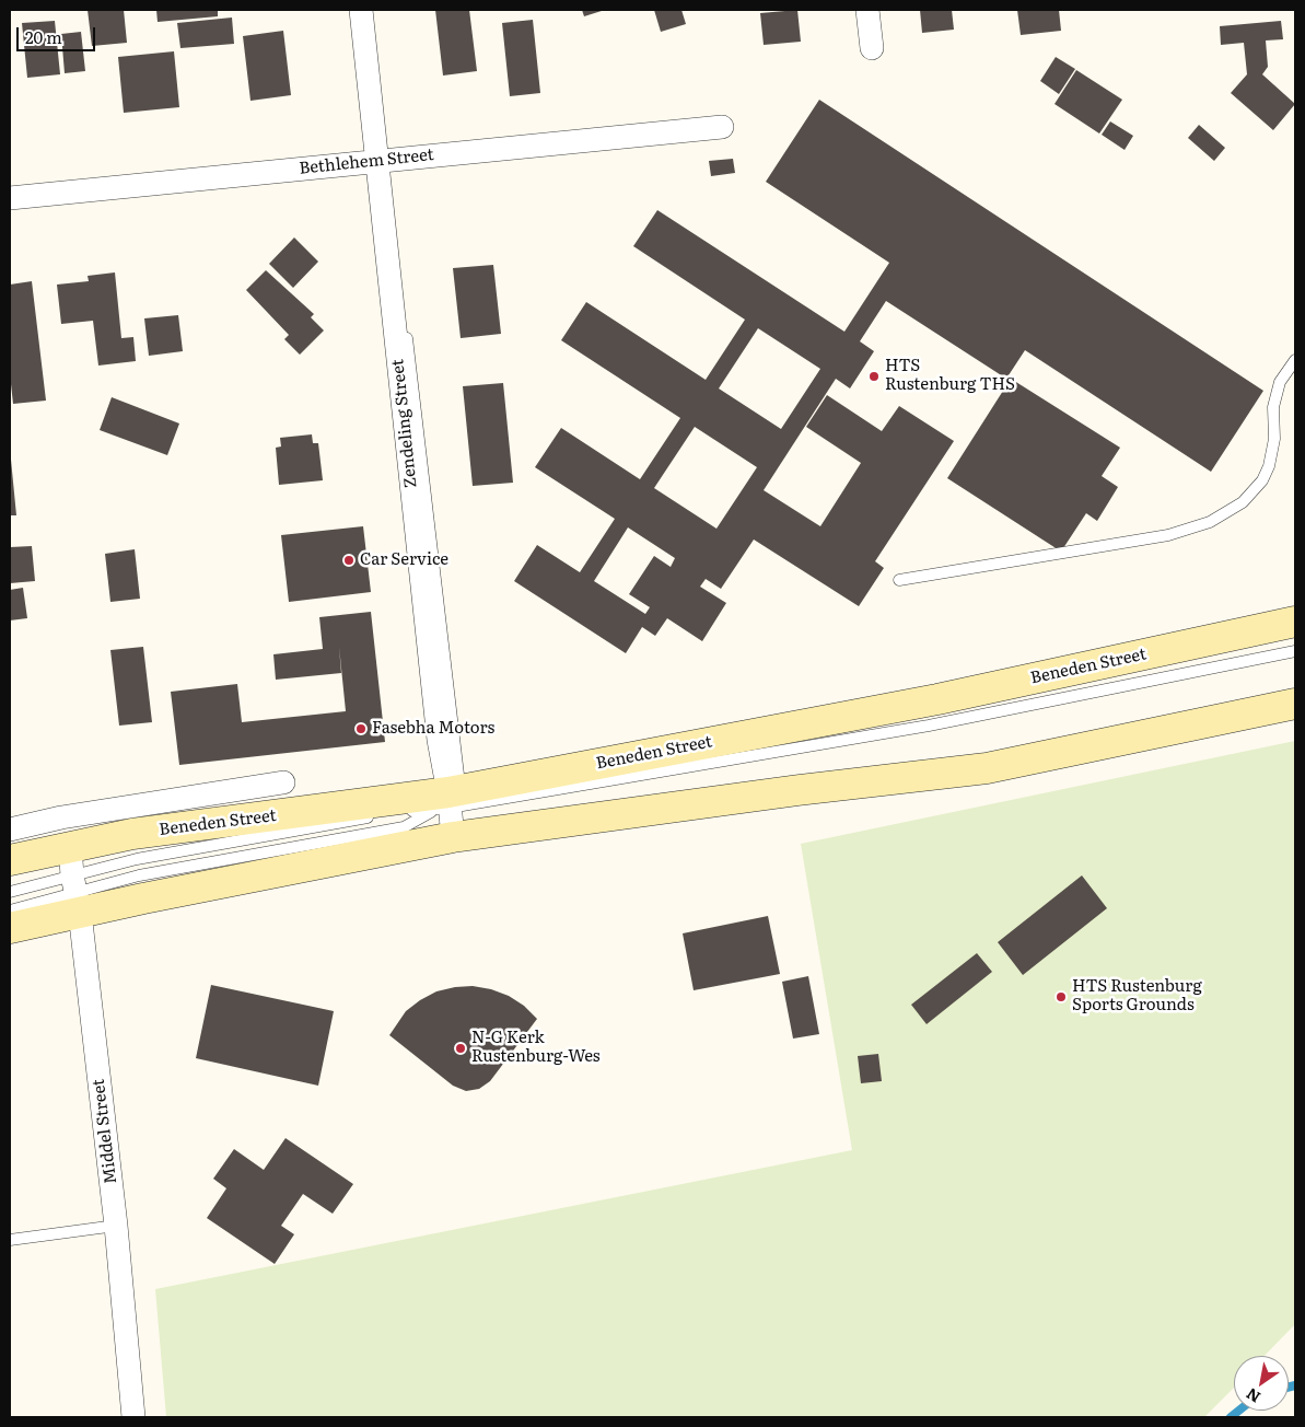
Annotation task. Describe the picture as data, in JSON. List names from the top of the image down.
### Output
{
  "streets": {
    "main road": ["Beneden Street"],
    "street": ["Bethlehem Street", "Zendeling Street", "Middel Street"]
  },
  "crossings": [
    ["Bethlehem Street", "Zendeling Street"],
    ["Zendeling Street", "Beneden Street"],
    ["Beneden Street", "Middel Street"]
  ],
  "places": [
    "HTS Rustenburg THS",
    "Car Service",
    "Fasebha Motors",
    "HTS Rustenburg Sports Grounds",
    "N-G Kerk Rustenburg-Wes"
  ],
  "scale_bar": "20 m",
  "north": "bottom left"
}
